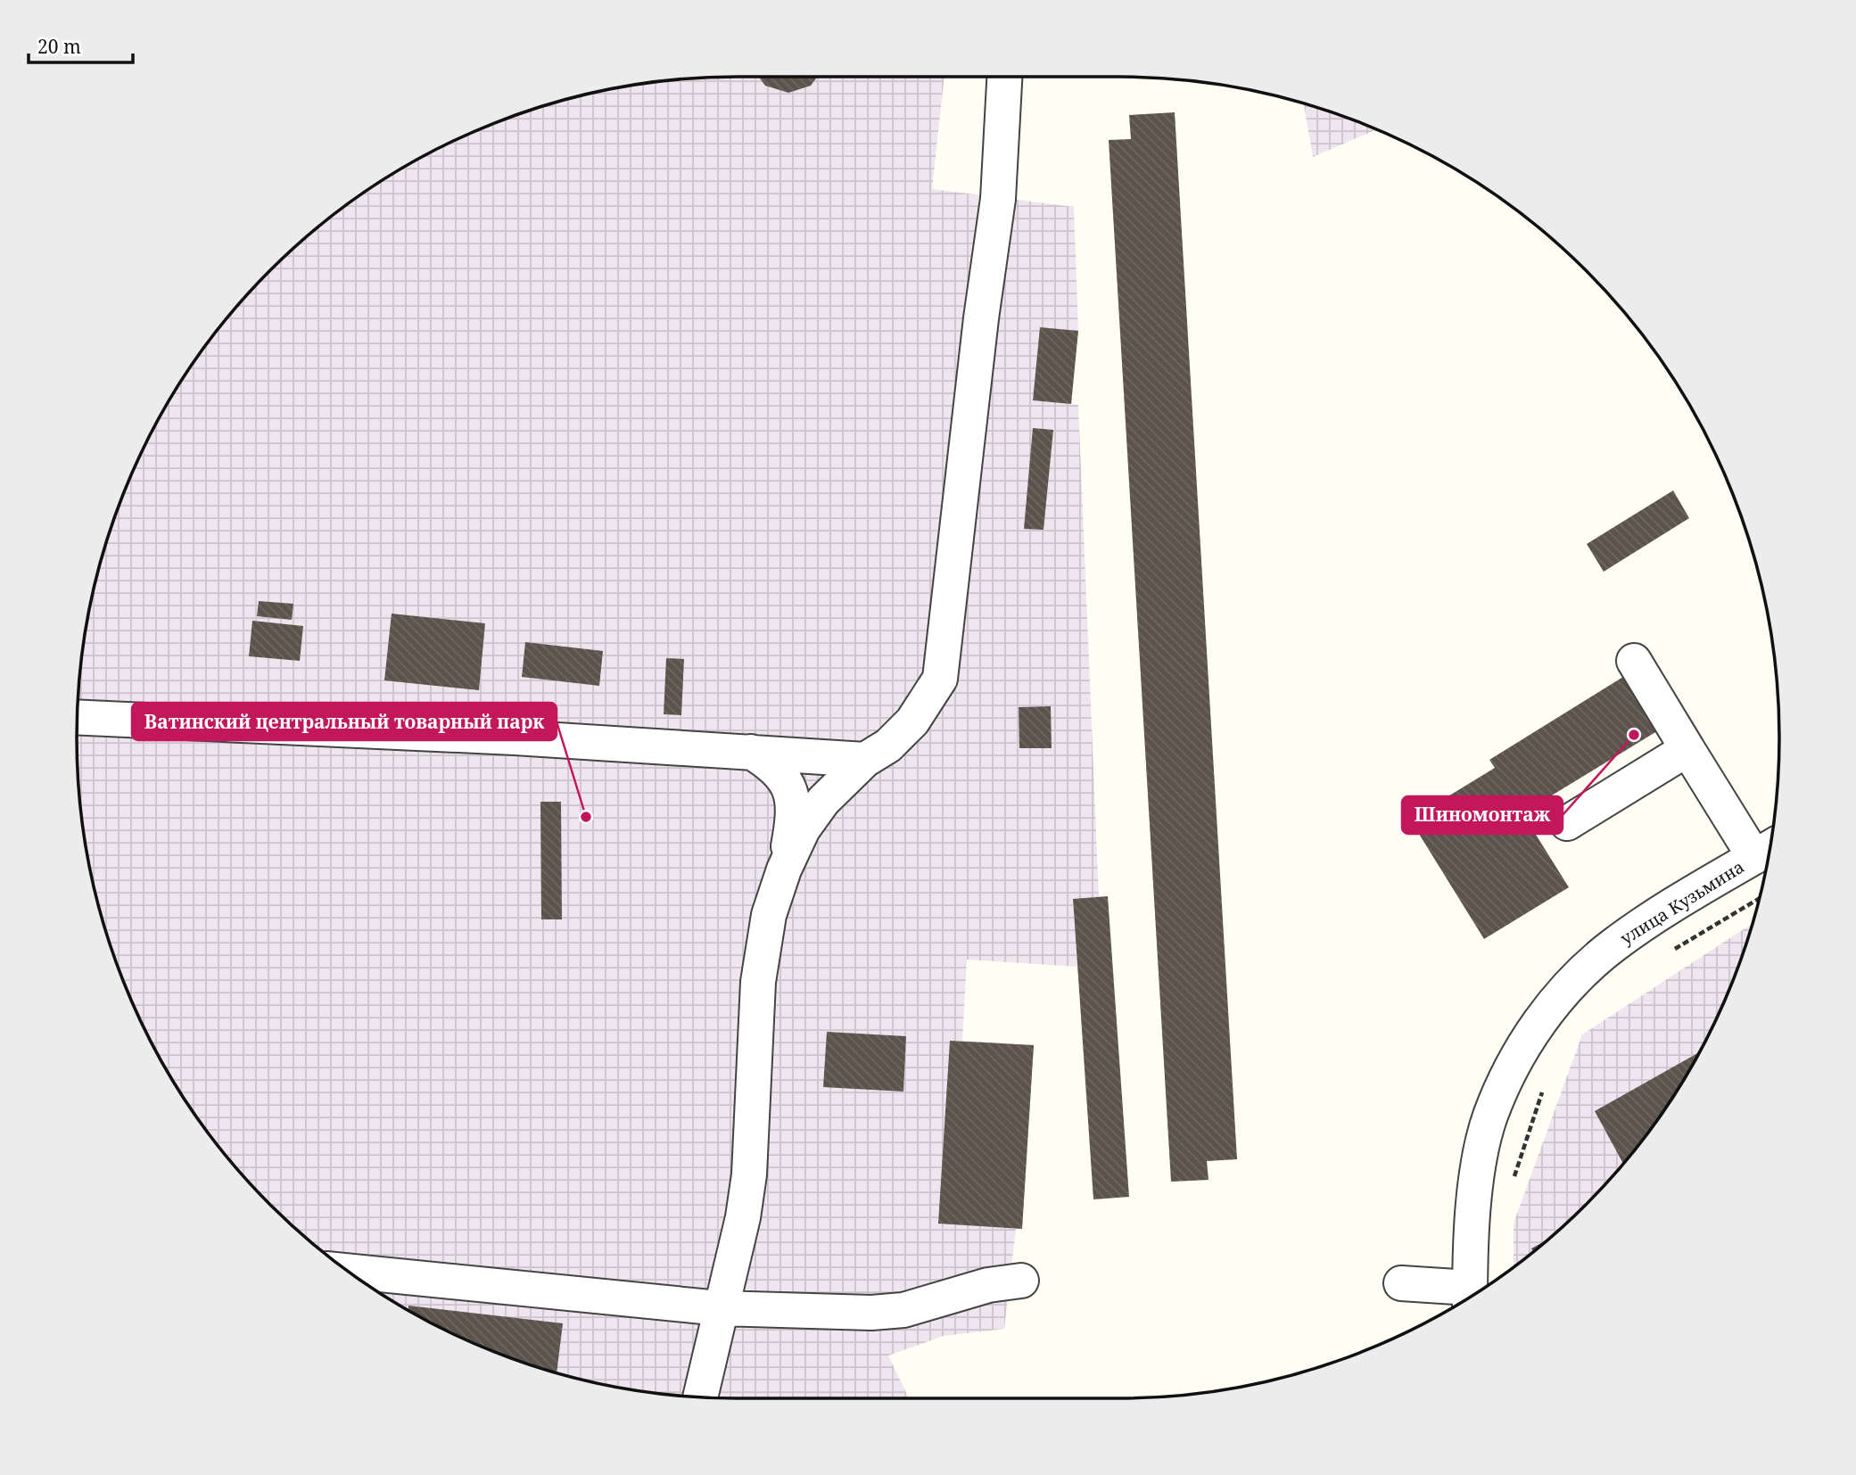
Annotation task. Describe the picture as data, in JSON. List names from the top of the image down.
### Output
{
  "streets": {
    "street": ["улица Кузьмина"]
  },
  "places": ["Шиномонтаж", "Ватинский центральный товарный парк"],
  "scale_bar": "20 m"
}
